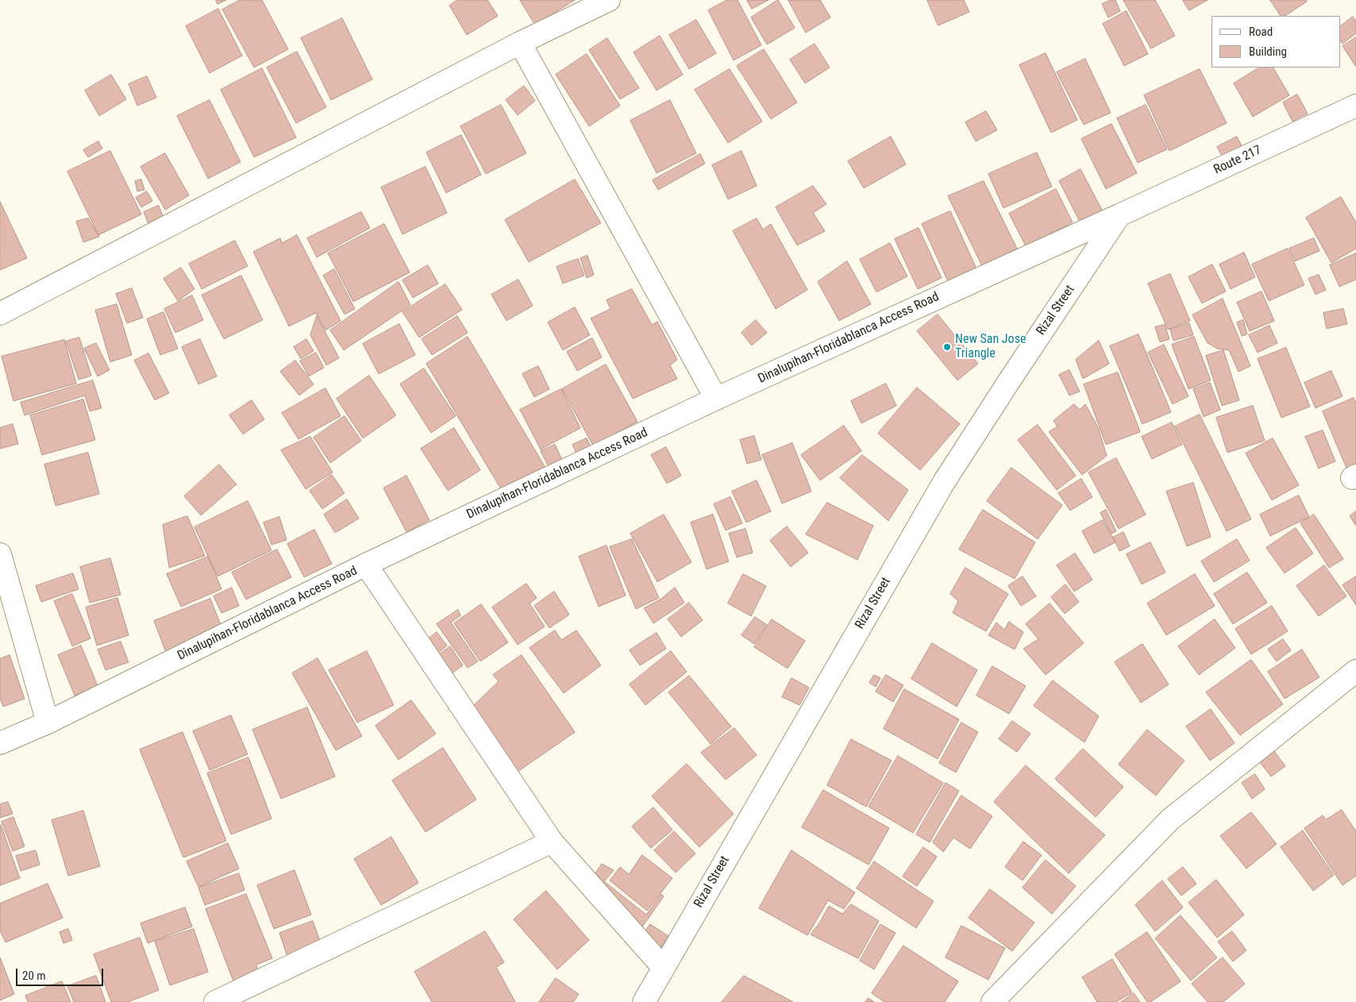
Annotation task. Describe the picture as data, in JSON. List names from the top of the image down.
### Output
{
  "streets": {
    "street": ["Route 217", "Rizal Street", "Dinalupihan-Floridablanca Access Road"]
  },
  "crossings": [
    ["Route 217", "Rizal Street"],
    ["Route 217", "Dinalupihan-Floridablanca Access Road"],
    ["Rizal Street", "Dinalupihan-Floridablanca Access Road"]
  ],
  "places": ["New San Jose Triangle"],
  "legend": ["Road", "Building"],
  "scale_bar": "20 m"
}
